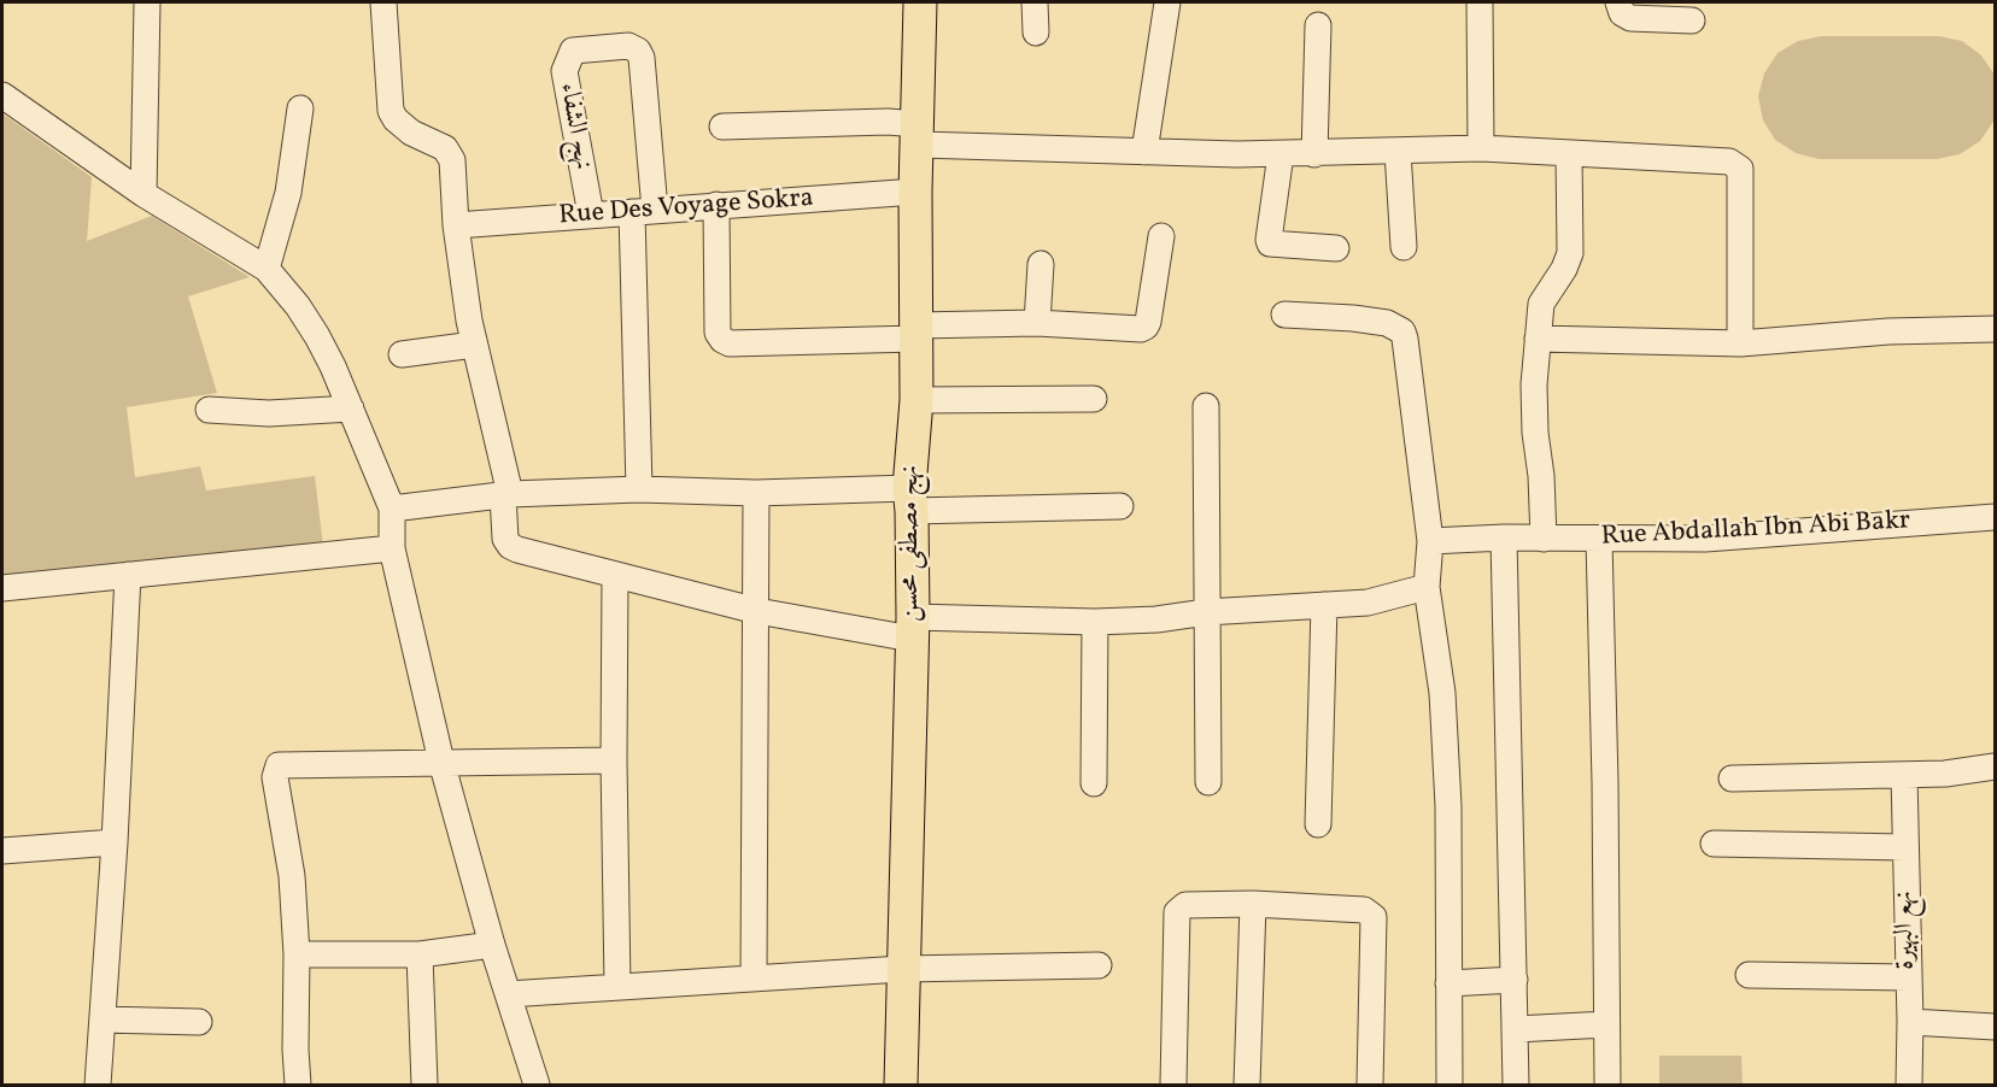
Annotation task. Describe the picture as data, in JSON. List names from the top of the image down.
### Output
{
  "streets": {
    "main road": ["نهج مصطفى محسن"],
    "street": [
      "نهج الشفاء",
      "Rue Des Voyage Sokra",
      "Rue Abdallah Ibn Abi Bakr",
      "نهع البهيرة"
    ]
  },
  "crossings": [
    ["نهج الشفاء", "Rue Des Voyage Sokra"],
    ["Rue Des Voyage Sokra", "نهج مصطفى محسن"]
  ]
}
